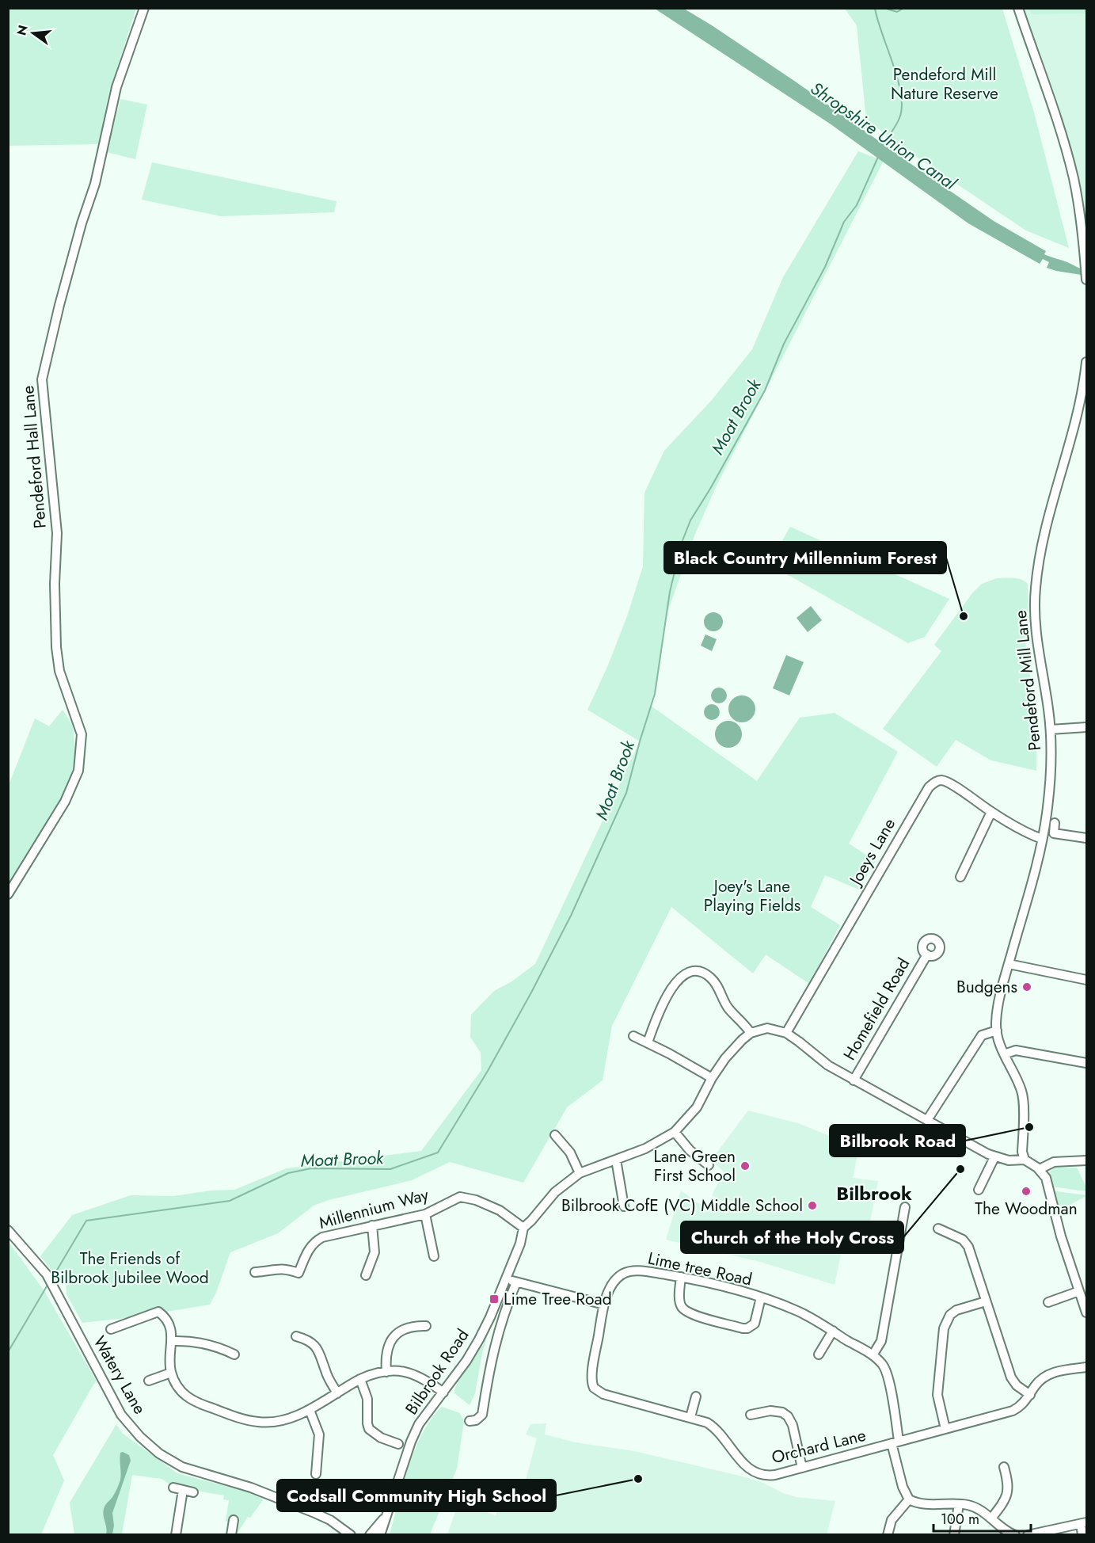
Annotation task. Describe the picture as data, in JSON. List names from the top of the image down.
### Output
{
  "streets": {
    "street": [
      "Pendeford Hall Lane",
      "Pendeford Mill Lane",
      "Joeys Lane",
      "Homefield Road",
      "Millennium Way",
      "Lime tree Road",
      "Bilbrook Road",
      "Watery Lane",
      "Orchard Lane"
    ]
  },
  "crossings": [
    ["Pendeford Mill Lane", "Joeys Lane"],
    ["Millennium Way", "Bilbrook Road"],
    ["Lime tree Road", "Orchard Lane"]
  ],
  "districts": ["Bilbrook"],
  "water": ["Shropshire Union Canal", "Moat Brook"],
  "parks": ["Pendeford Mill Nature Reserve", "Joey's Lane Playing Fields", "The Friends of Bilbrook Jubilee Wood"],
  "places": {
    "other": [
      "Black Country Millennium Forest",
      "Budgens",
      "Bilbrook Road",
      "Lane Green First School",
      "Church of the Holy Cross",
      "The Woodman",
      "Bilbrook CofE (VC) Middle School",
      "Codsall Community High School"
    ],
    "transit": ["Lime Tree Road"]
  },
  "scale_bar": "100 m",
  "north": "left"
}
